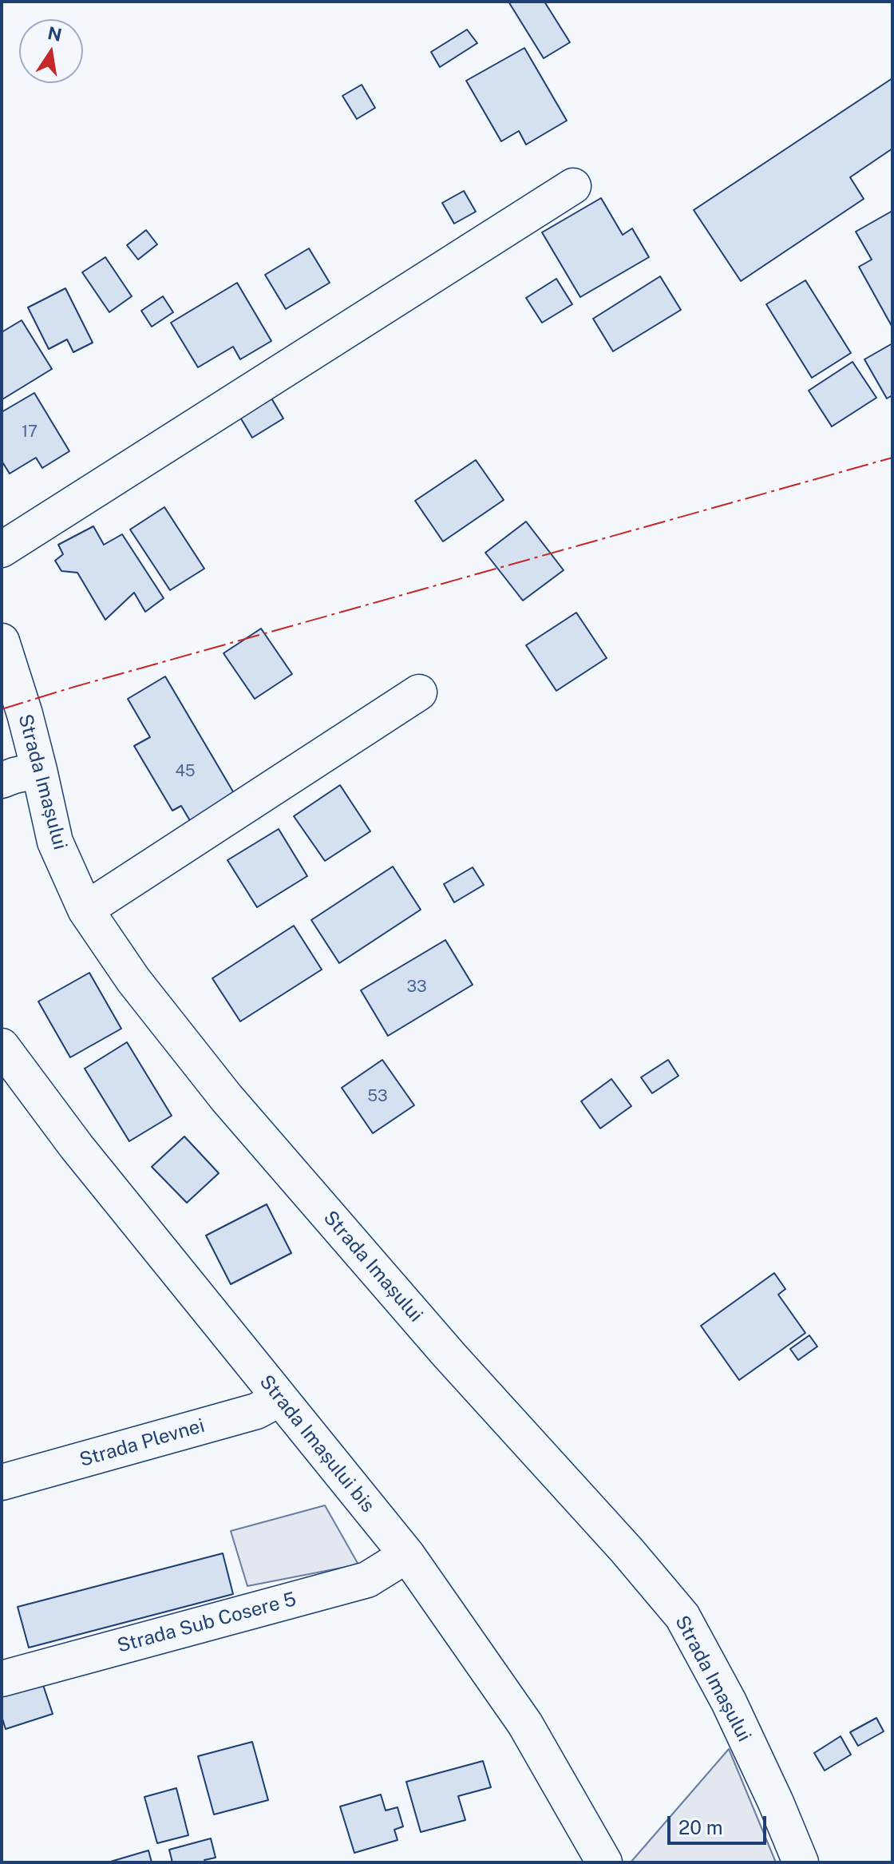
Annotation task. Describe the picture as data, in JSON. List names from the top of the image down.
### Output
{
  "streets": {
    "street": [
      "Strada Imașului",
      "Strada Plevnei",
      "Strada Imașului bis",
      "Strada Sub Cosere 5"
    ]
  },
  "crossings": [
    ["Strada Plevnei", "Strada Imașului bis"],
    ["Strada Imașului bis", "Strada Sub Cosere 5"]
  ],
  "house_numbers": [
    "17",
    "45",
    "33",
    "53"
  ],
  "scale_bar": "20 m",
  "north": "top"
}
